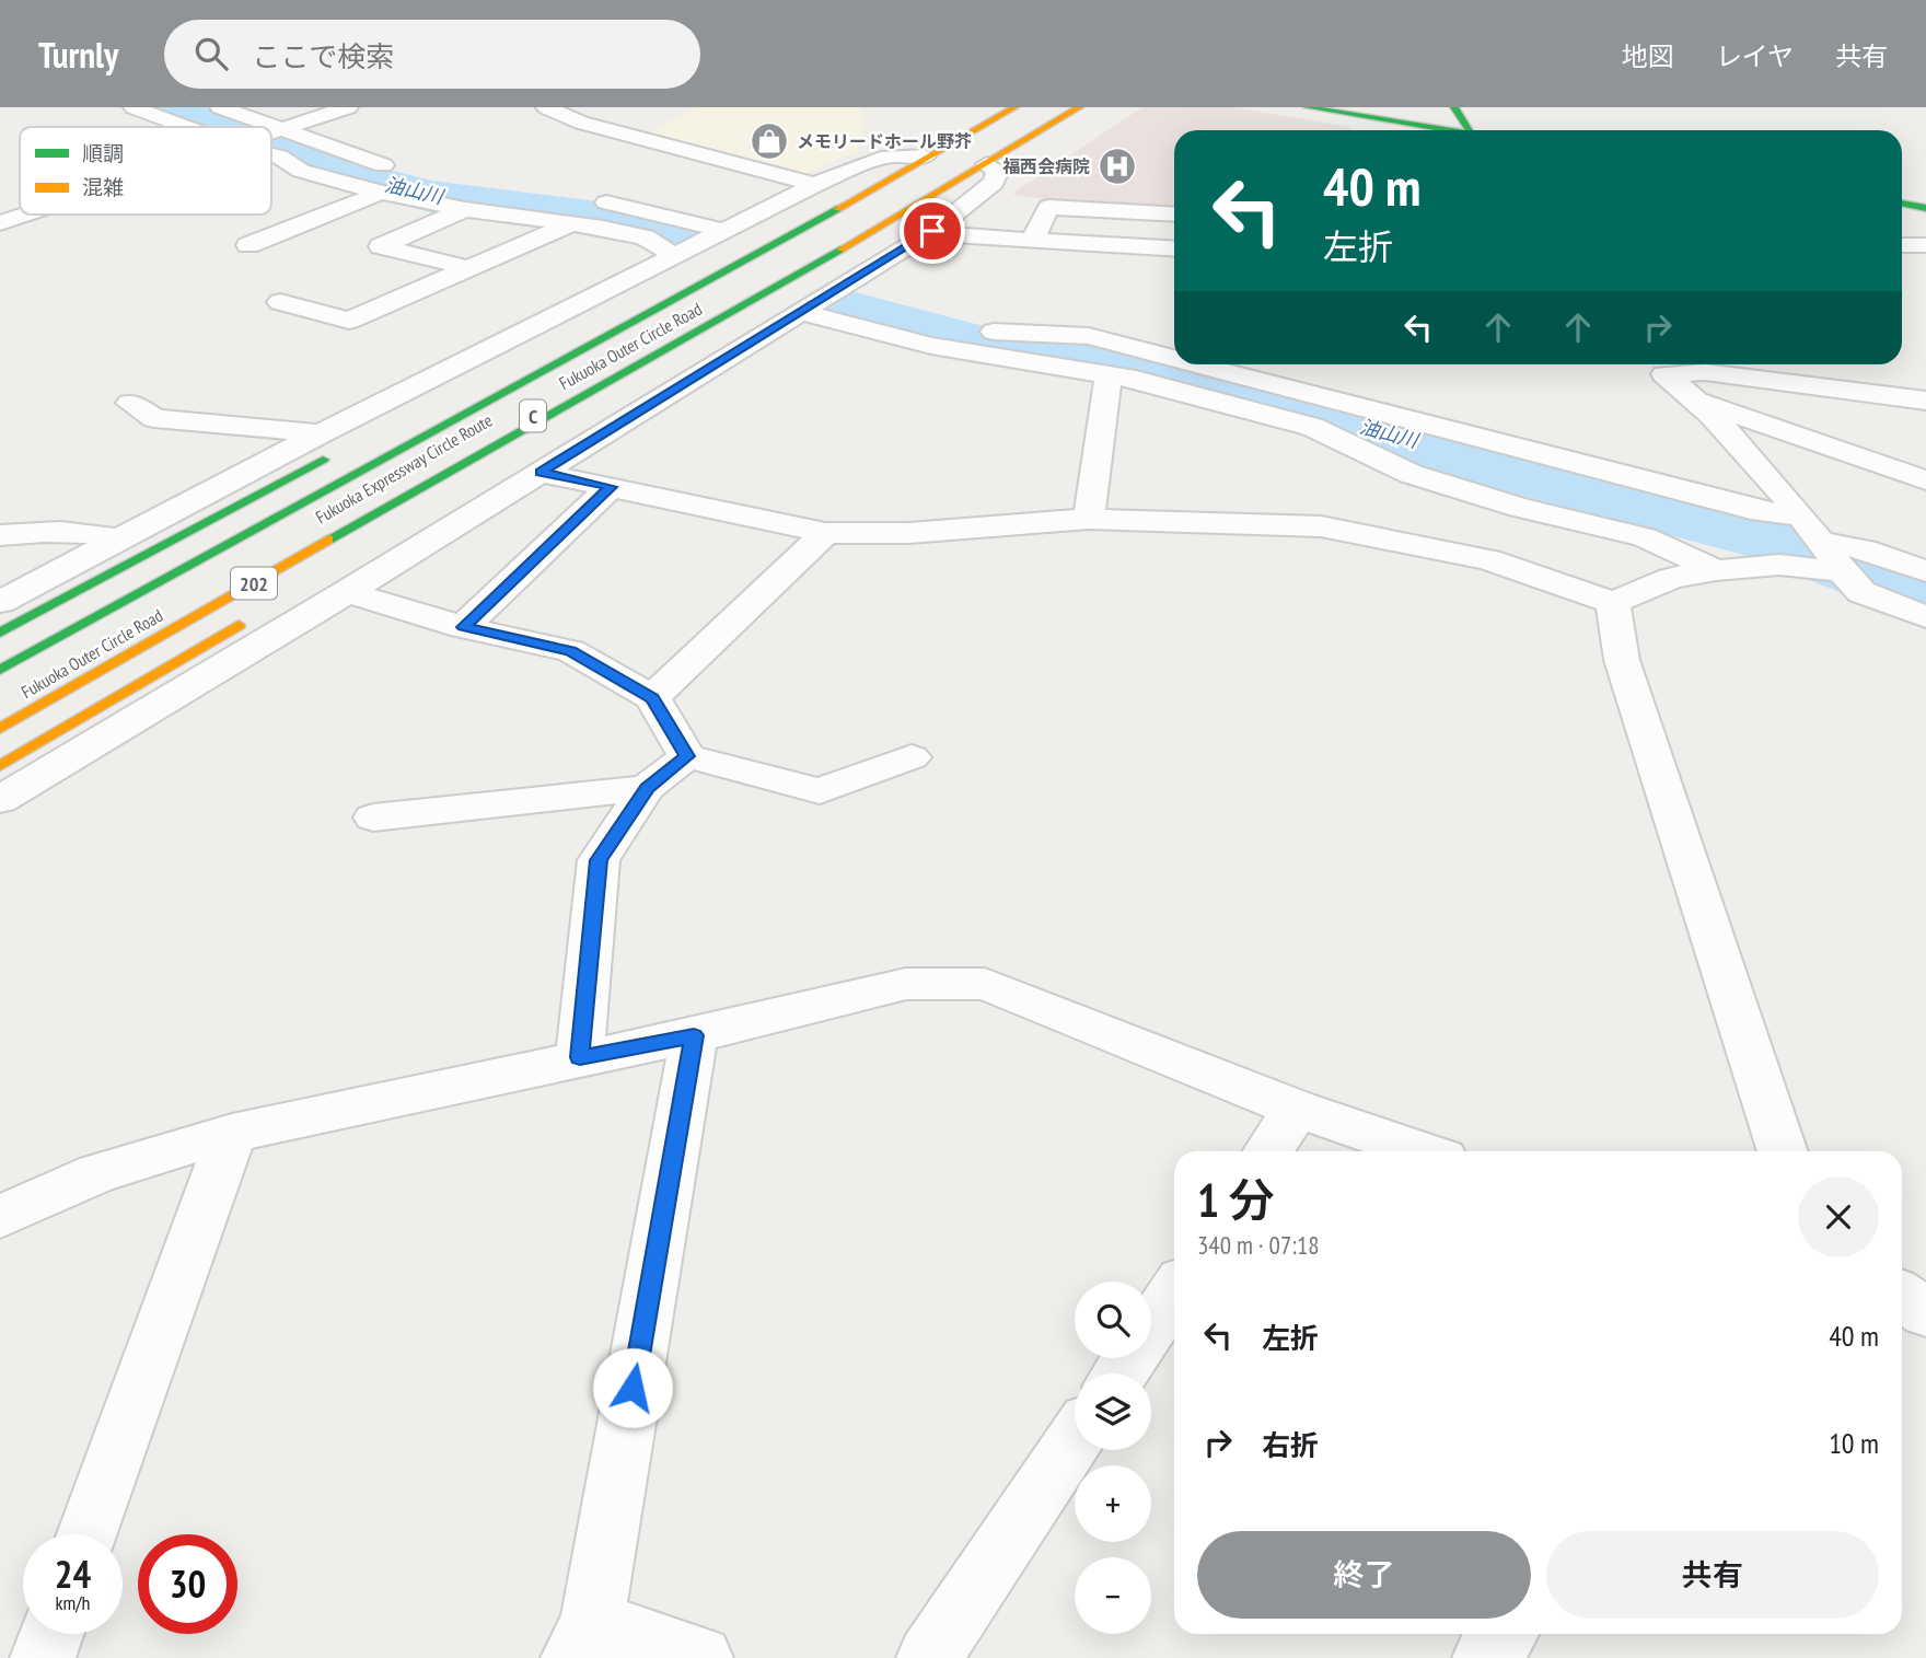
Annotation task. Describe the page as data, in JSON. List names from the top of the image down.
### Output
{
  "streets": {
    "main road": [
      "Fukuoka Outer Circle Road",
      "C",
      "Fukuoka Expressway Circle Route",
      "202"
    ]
  },
  "water": ["油山川"],
  "places": {
    "shop": ["メモリードホール野芥"],
    "hospital": ["福西会病院"]
  },
  "legend": ["順調", "混雑"],
  "page": {
    "header": "Turnly",
    "search": "ここで検索",
    "nav": ["地図", "レイヤ", "共有"],
    "turn": ["40 m", "左折"],
    "heading": ["1 分", "340 m · 07:18"],
    "map_buttons": ["+", "−"],
    "list": [
      {
        "name": "左折",
        "value": "40 m"
      },
      {
        "name": "右折",
        "value": "10 m"
      }
    ],
    "buttons": ["終了", "共有"],
    "speed": "24 km/h",
    "limit": "30"
  }
}
